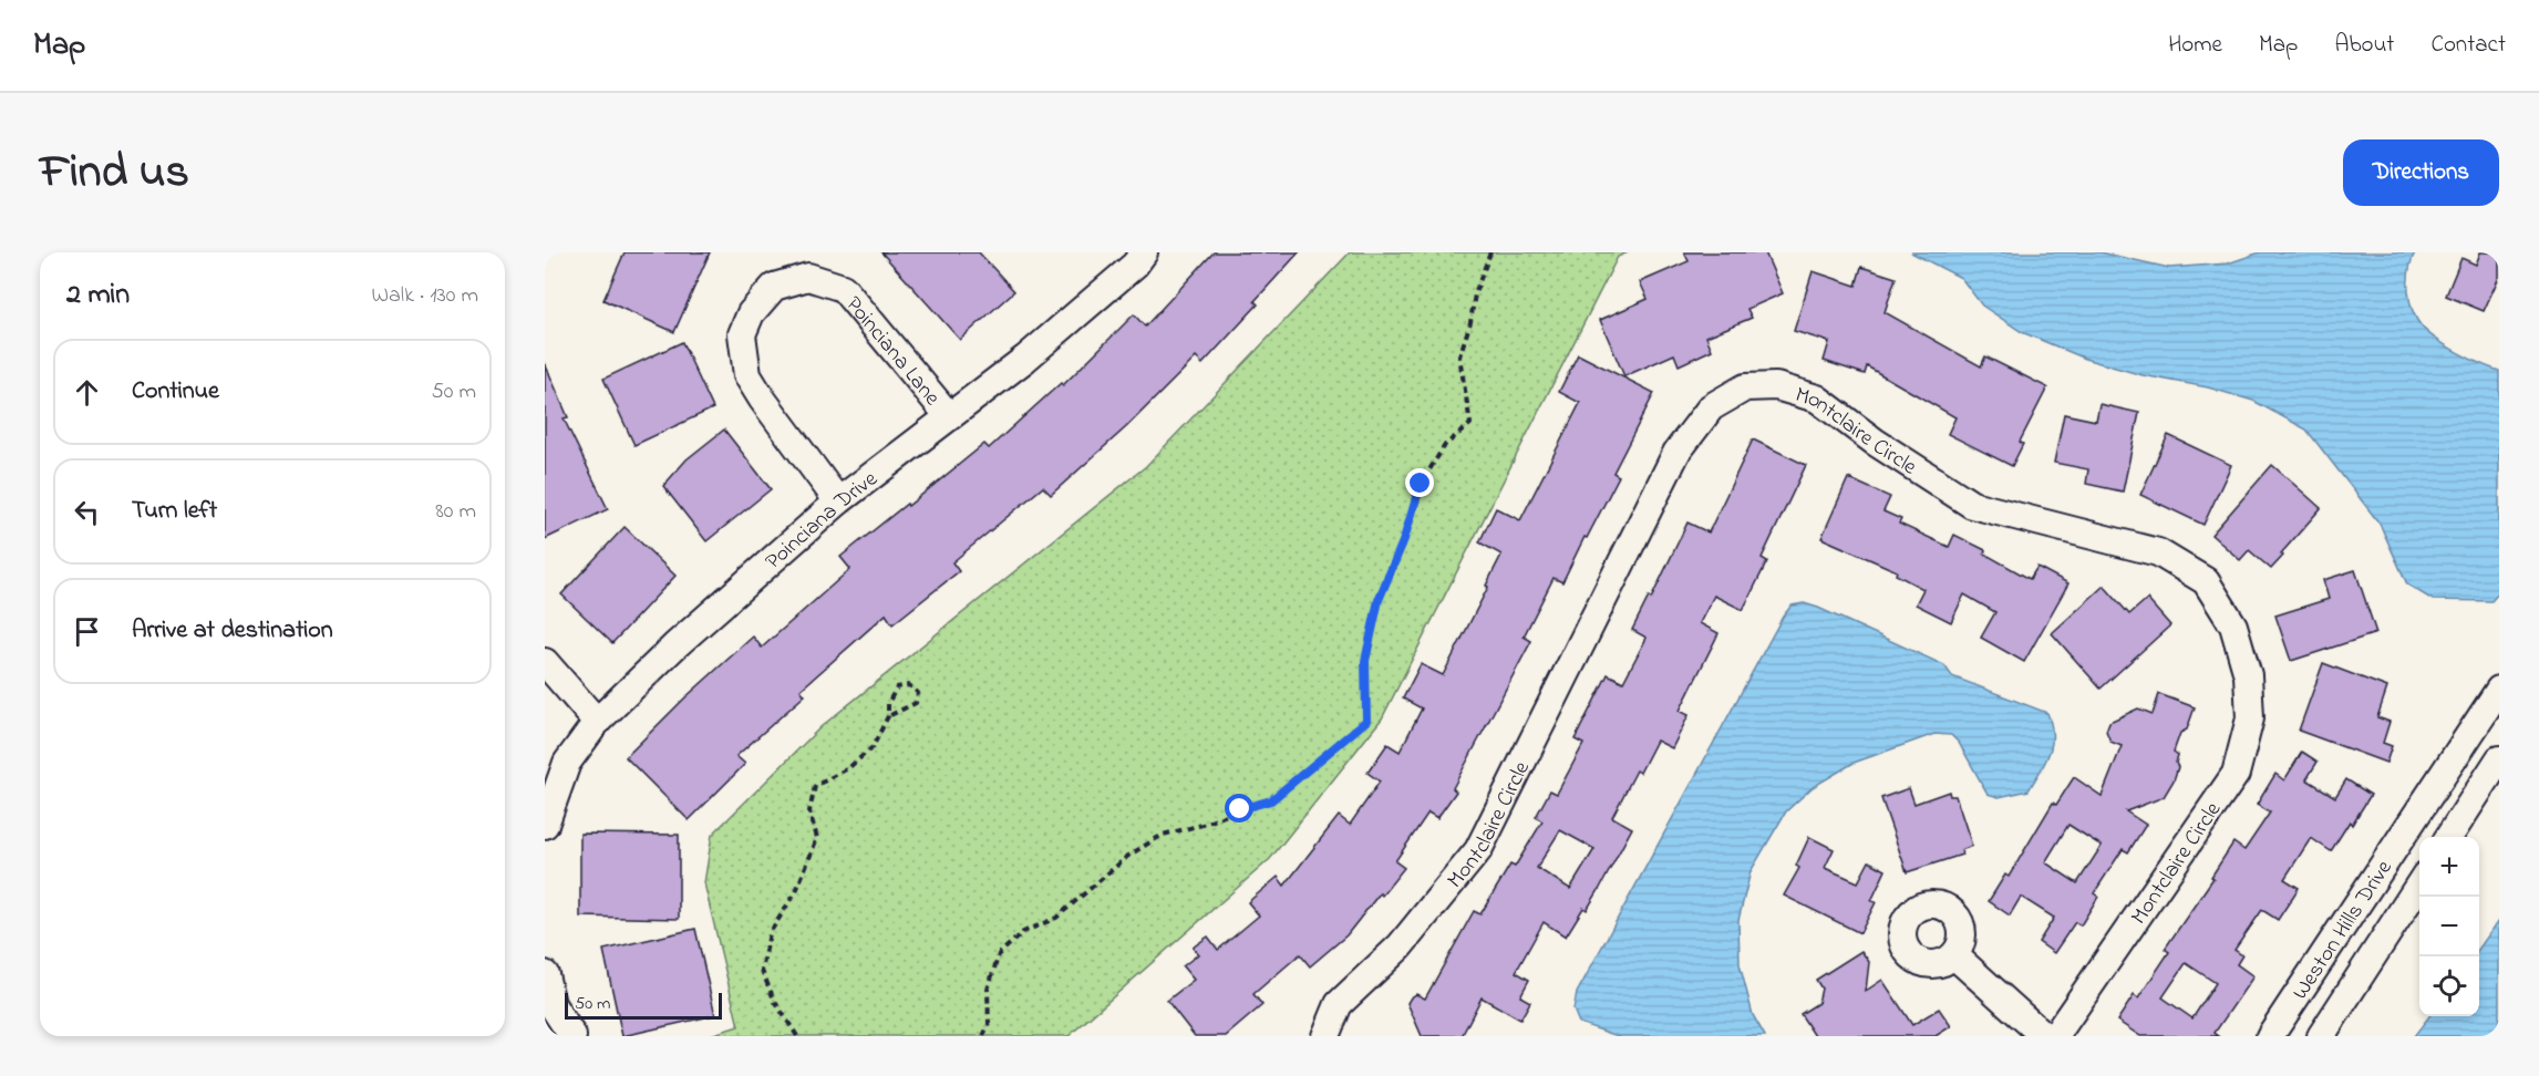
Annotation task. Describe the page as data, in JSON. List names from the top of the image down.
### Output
{
  "streets": {
    "street": [
      "Poinciana Lane",
      "Montclaire Circle",
      "Poinciana Drive",
      "Weston Hills Drive"
    ]
  },
  "crossings": [
    ["Poinciana Lane", "Poinciana Drive"]
  ],
  "scale_bar": "50 m",
  "page": {
    "header": "Map",
    "nav": [
      "Home",
      "Map",
      "About",
      "Contact"
    ],
    "title": "Find us",
    "buttons": "Directions",
    "heading": ["2 min", "Walk · 130 m"],
    "list": [
      ["Continue", "50 m"],
      ["Turn left", "80 m"],
      "Arrive at destination"
    ],
    "map_buttons": ["+", "−"],
    "scale": "50 m"
  }
}
